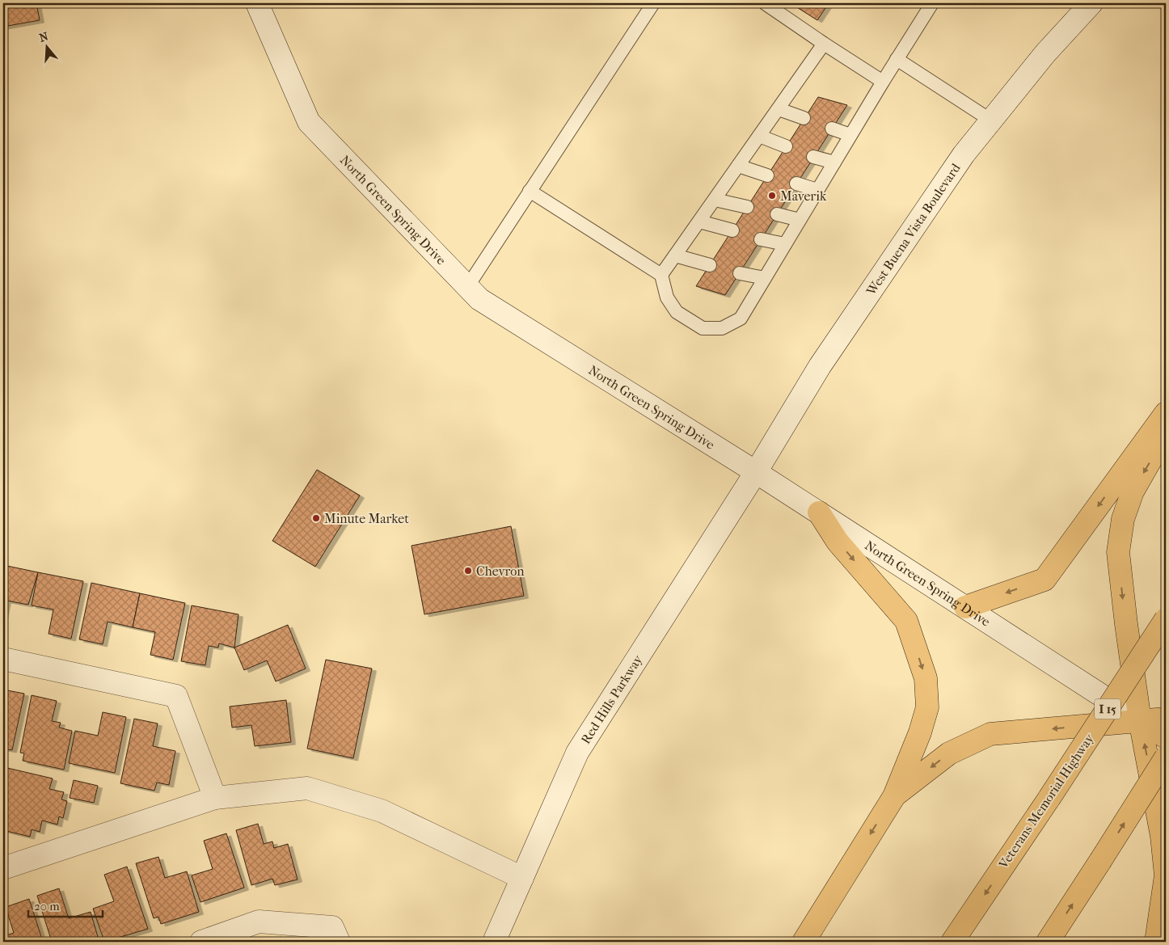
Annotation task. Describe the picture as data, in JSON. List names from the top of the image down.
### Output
{
  "streets": {
    "main road": [
      "North Green Spring Drive",
      "West Buena Vista Boulevard",
      "Red Hills Parkway",
      "I 15",
      "Veterans Memorial Highway"
    ]
  },
  "crossings": [
    ["North Green Spring Drive", "West Buena Vista Boulevard"],
    ["North Green Spring Drive", "Red Hills Parkway"],
    ["West Buena Vista Boulevard", "Red Hills Parkway"]
  ],
  "places": ["Maverik", "Minute Market", "Chevron"],
  "scale_bar": "20 m",
  "north": "top"
}
